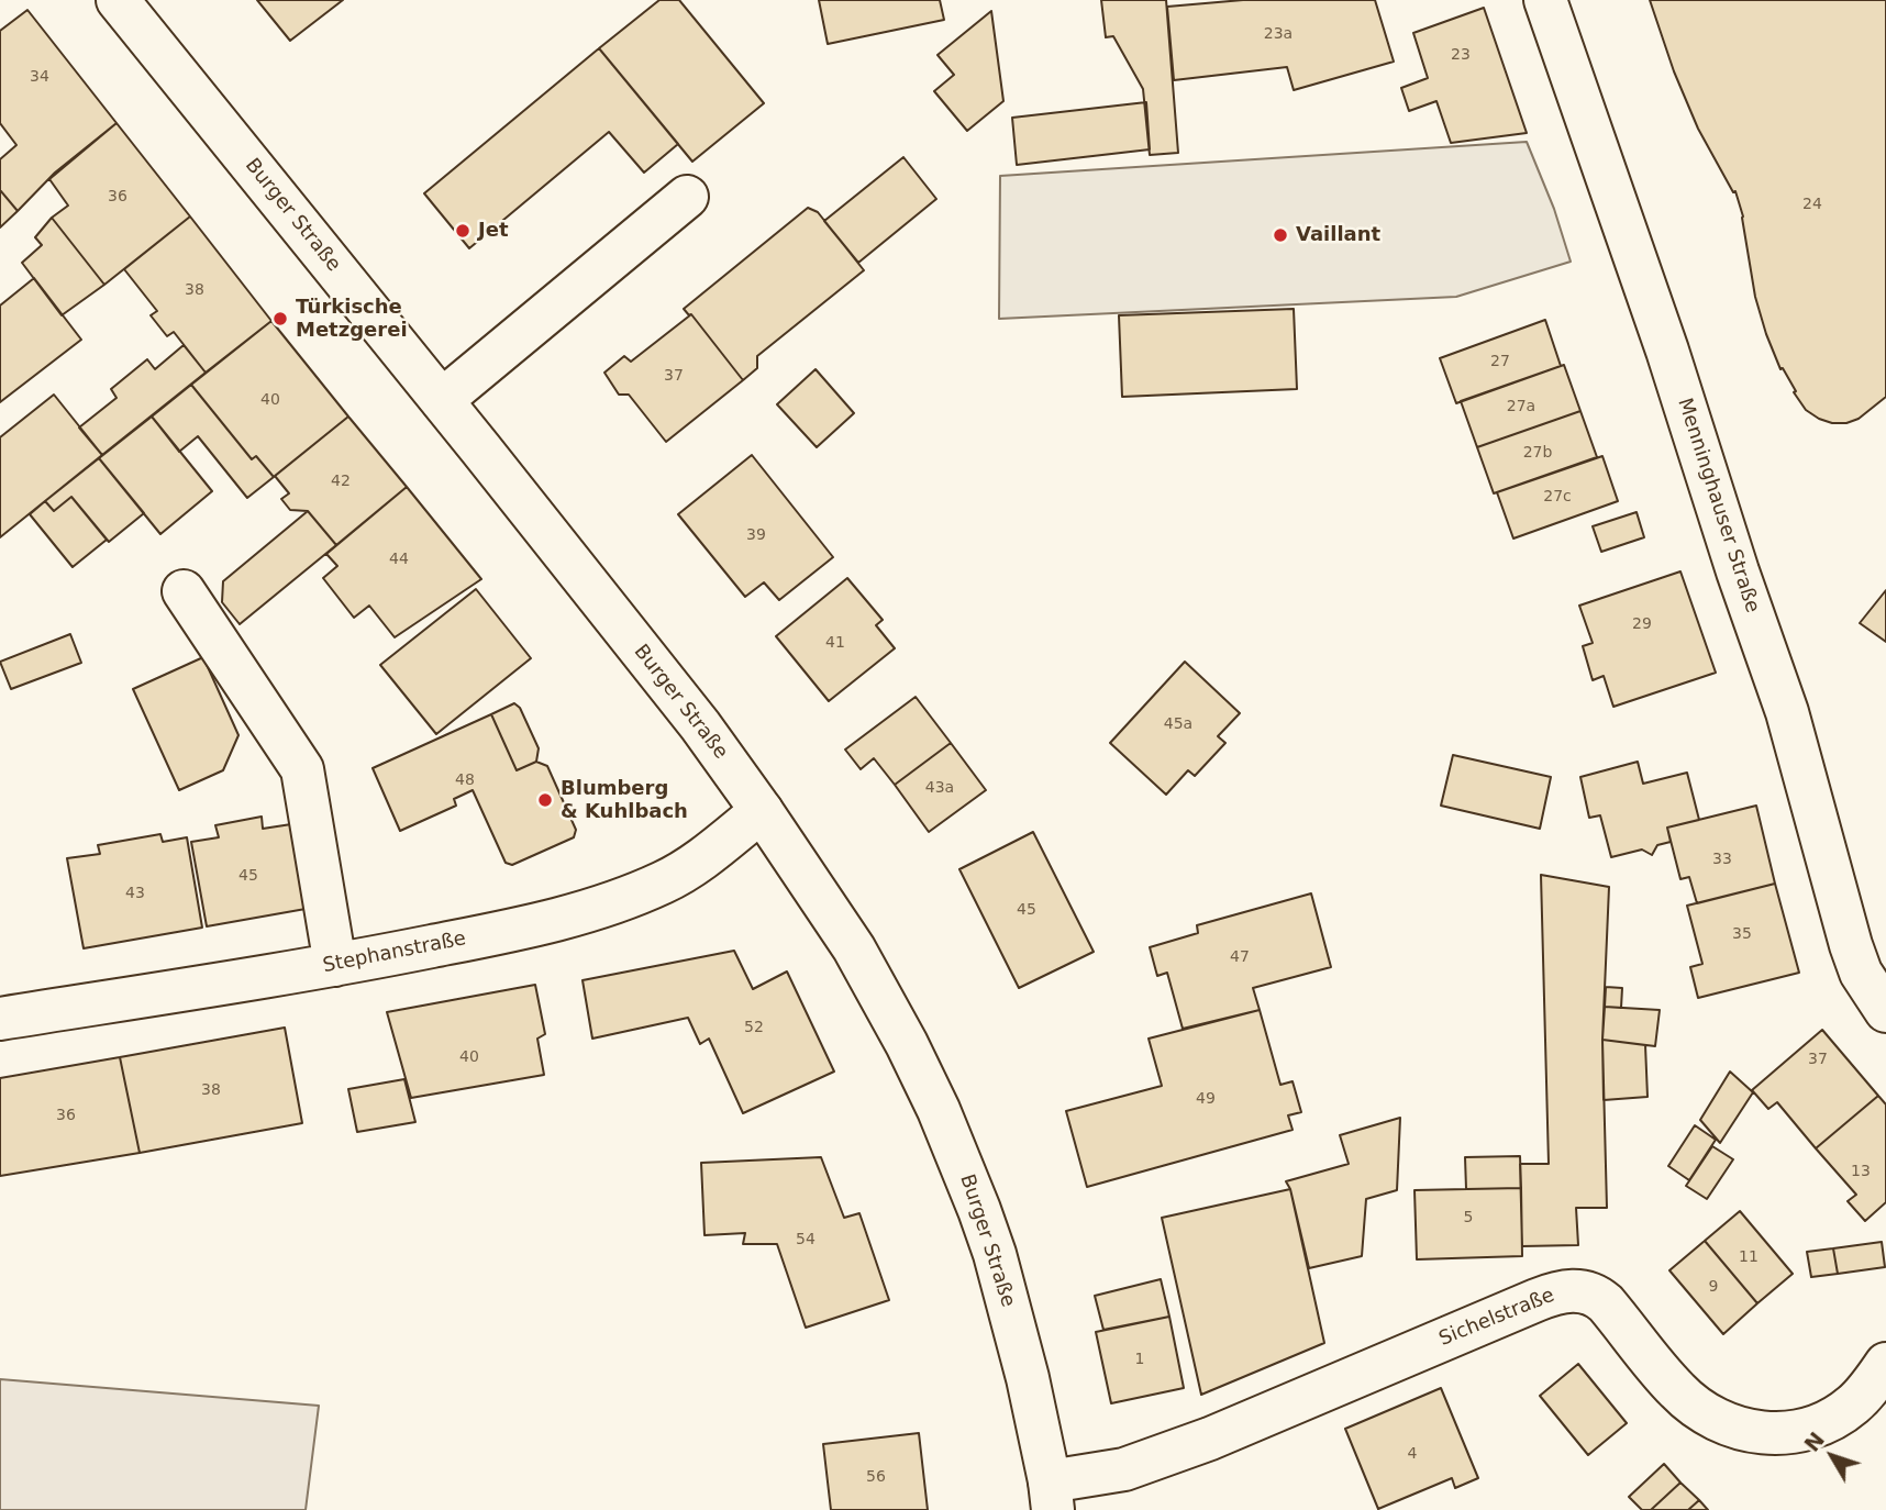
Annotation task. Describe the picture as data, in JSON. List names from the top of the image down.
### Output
{
  "streets": {
    "street": [
      "Burger Straße",
      "Menninghauser Straße",
      "Stephanstraße",
      "Sichelstraße"
    ]
  },
  "crossings": [
    ["Burger Straße", "Stephanstraße"],
    ["Burger Straße", "Sichelstraße"]
  ],
  "places": [
    "Jet",
    "Vaillant",
    "Türkische Metzgerei",
    "Blumberg & Kuhlbach"
  ],
  "house_numbers": [
    "23a",
    "23",
    "34",
    "36",
    "24",
    "38",
    "27",
    "37",
    "40",
    "27a",
    "27b",
    "42",
    "27c",
    "39",
    "44",
    "29",
    "41",
    "45a",
    "48",
    "43a",
    "33",
    "45",
    "43",
    "45",
    "35",
    "47",
    "52",
    "40",
    "37",
    "38",
    "49",
    "36",
    "13",
    "5",
    "54",
    "11",
    "9",
    "1",
    "4",
    "56"
  ],
  "north": "top left"
}
